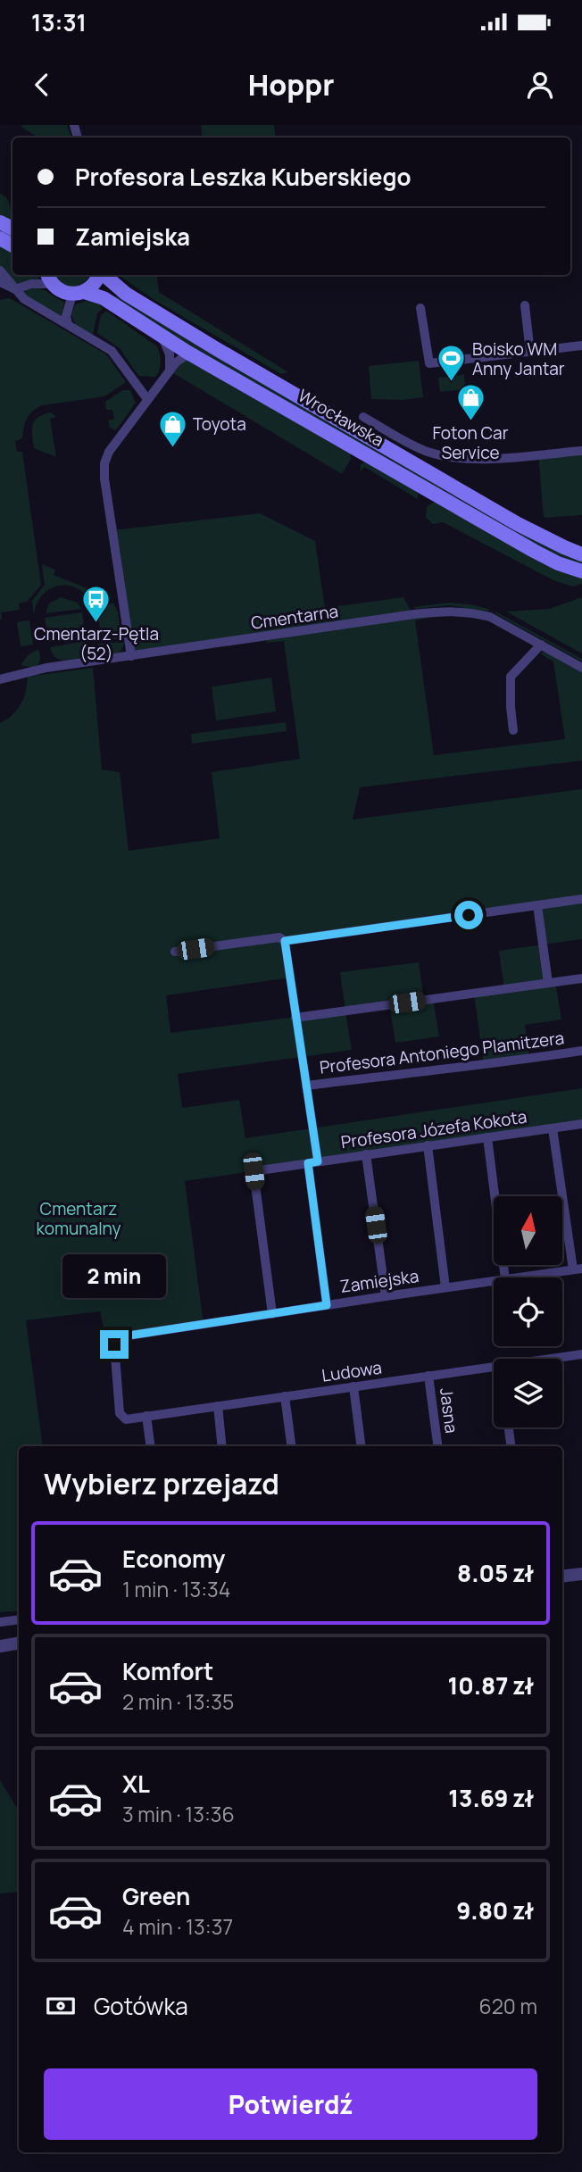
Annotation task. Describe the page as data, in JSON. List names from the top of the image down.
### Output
{
  "streets": {
    "main road": ["Wrocławska"],
    "street": [
      "Cmentarna",
      "Profesora Antoniego Plamitzera",
      "Profesora Józefa Kokota",
      "Zamiejska",
      "Ludowa",
      "Jasna"
    ]
  },
  "crossings": [
    ["Profesora Józefa Kokota", "Zamiejska"],
    ["Zamiejska", "Ludowa"],
    ["Ludowa", "Jasna"]
  ],
  "parks": ["Cmentarz komunalny"],
  "places": {
    "sports": ["Boisko WM Anny Jantar"],
    "shop": ["Foton Car Service", "Toyota"],
    "bus stop": ["Cmentarz-Pętla (52)"]
  },
  "north": "top",
  "page": {
    "status": "13:31",
    "header": "Hoppr",
    "banner": ["Profesora Leszka Kuberskiego", "Zamiejska"],
    "bubble": "2 min",
    "heading": "Wybierz przejazd",
    "list": [
      {
        "name": "Economy",
        "note": "1 min · 13:34",
        "value": "8.05 zł"
      },
      {
        "name": "Komfort",
        "note": "2 min · 13:35",
        "value": "10.87 zł"
      },
      {
        "name": "XL",
        "note": "3 min · 13:36",
        "value": "13.69 zł"
      },
      {
        "name": "Green",
        "note": "4 min · 13:37",
        "value": "9.80 zł"
      }
    ],
    "pay": ["Gotówka", "620 m"],
    "buttons": "Potwierdź"
  }
}
